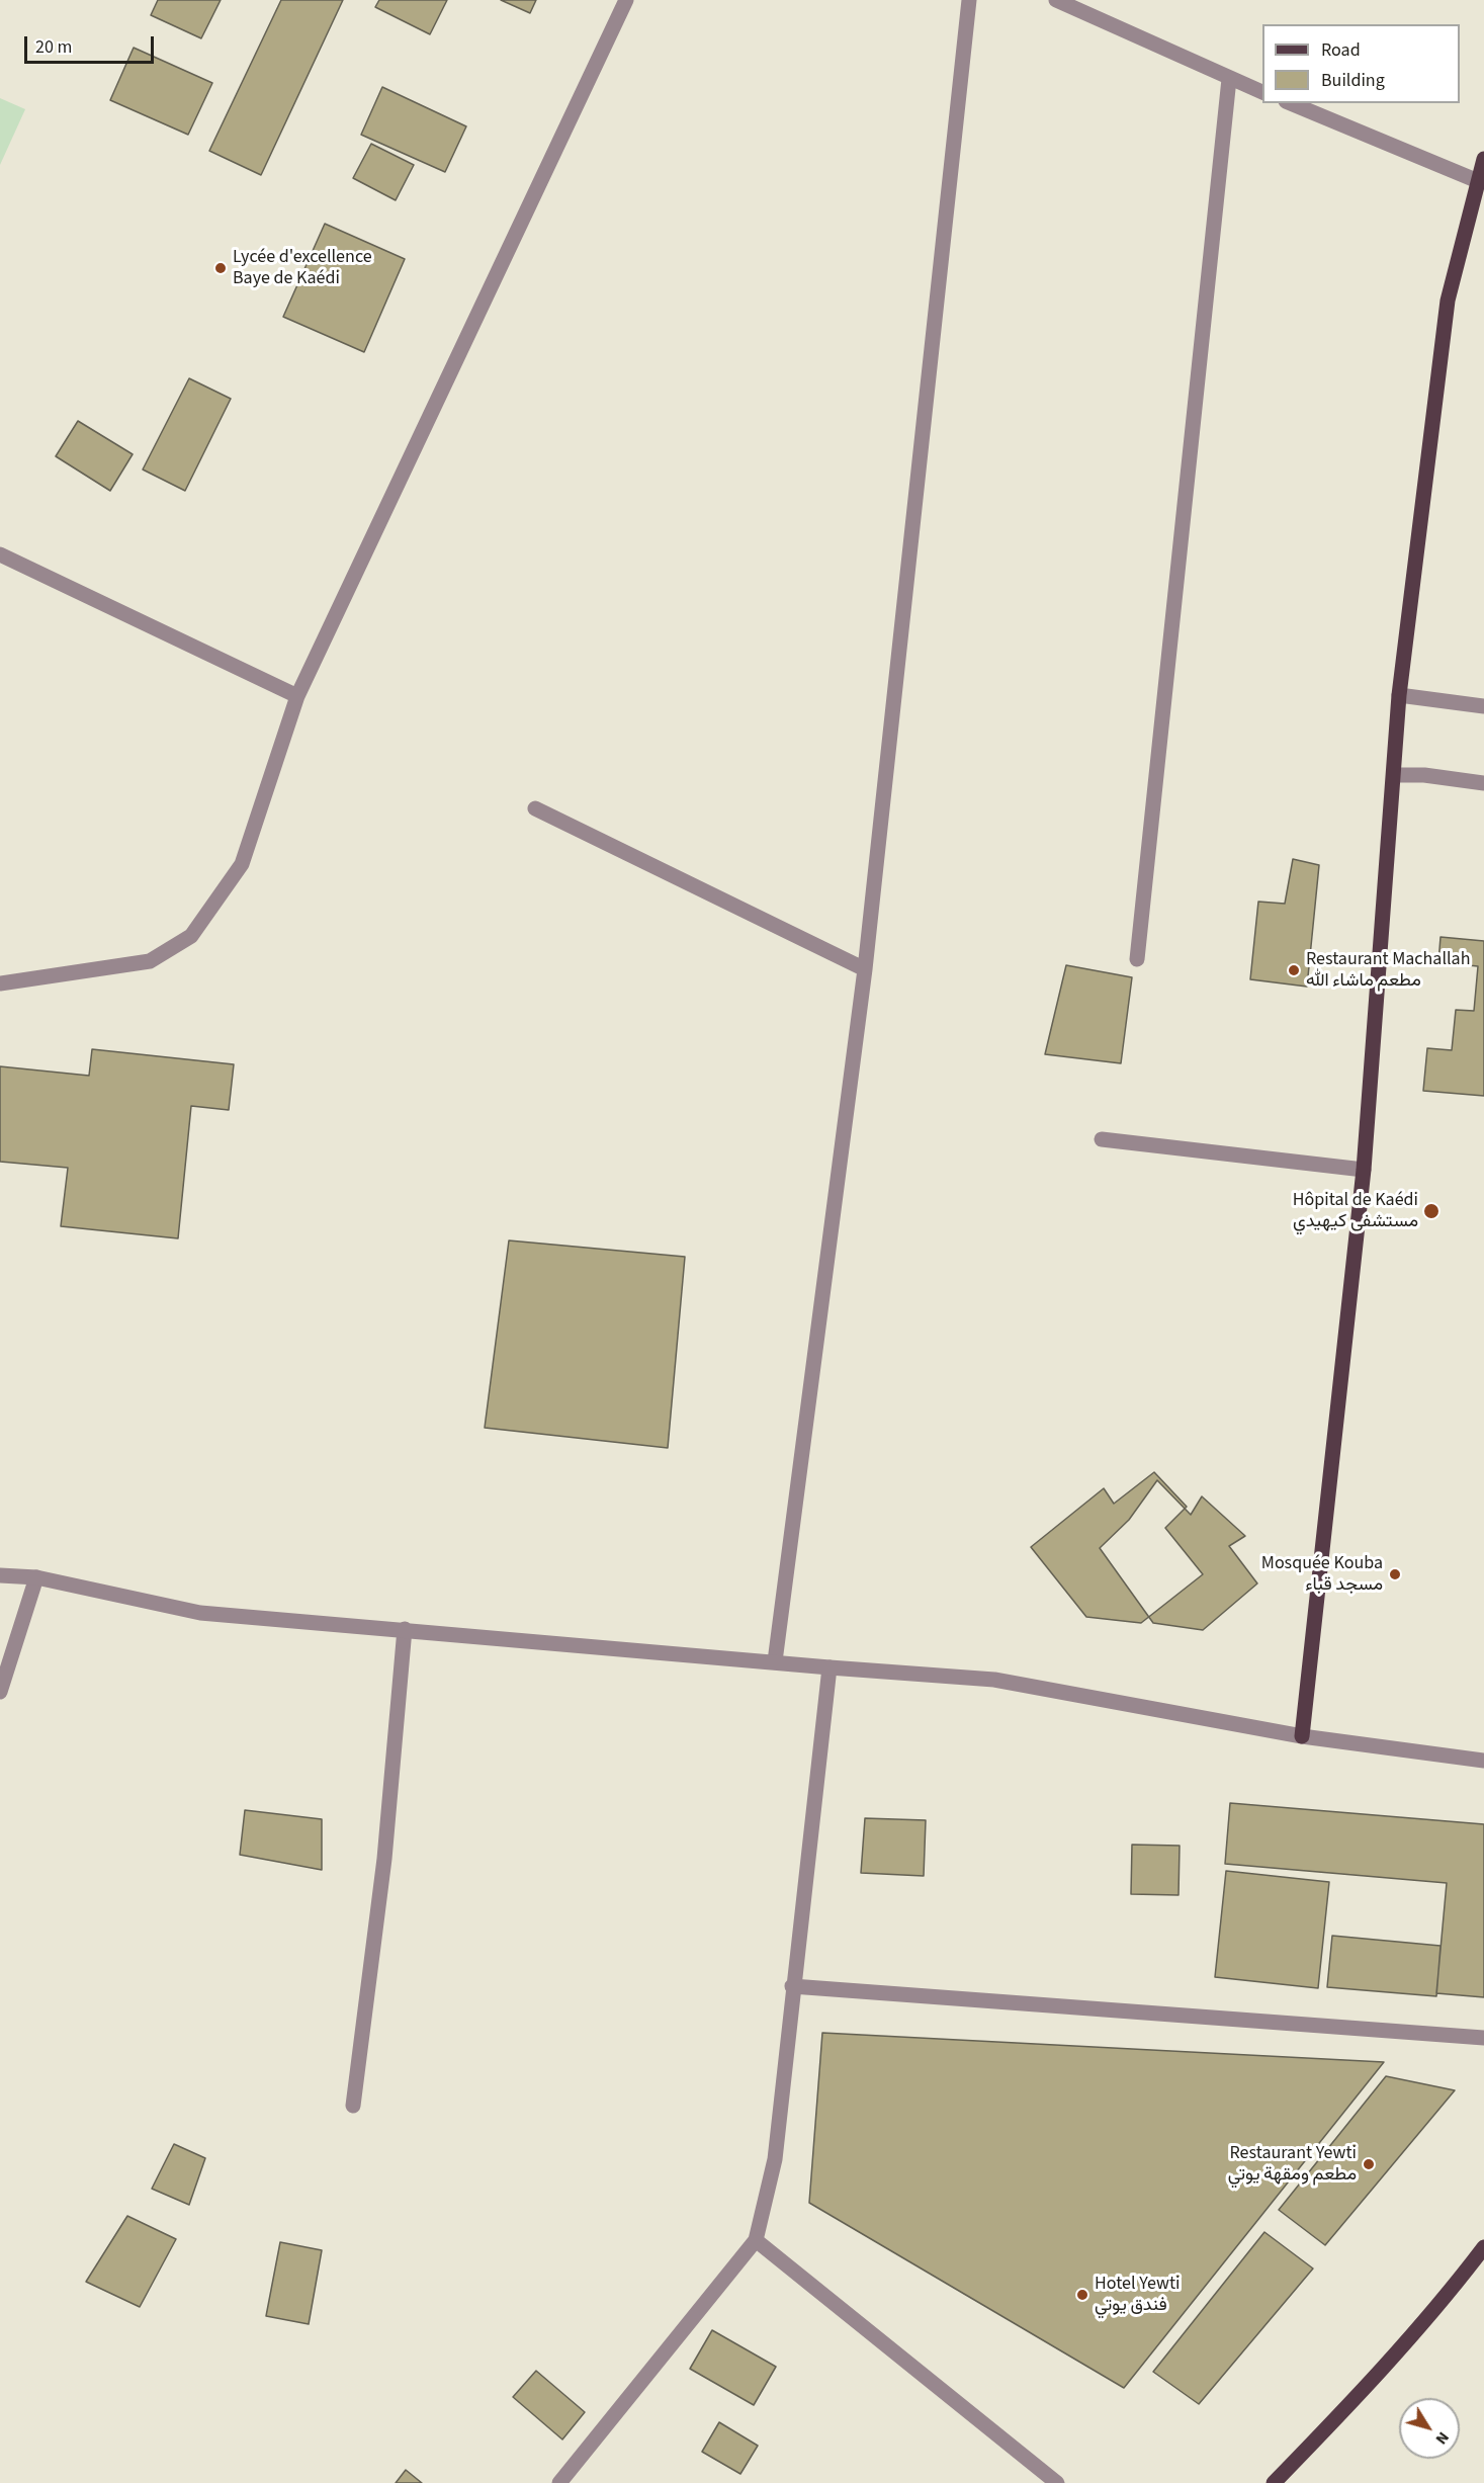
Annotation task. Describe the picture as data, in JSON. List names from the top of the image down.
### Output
{
  "places": [
    "Lycée d'excellence Baye de Kaédi",
    "Restaurant Machallah مطعم ماشاء الله",
    "Hôpital de Kaédi مستشفى كيهيدي",
    "Mosquée Kouba مسجد قباء",
    "Restaurant Yewti مطعم ومقهة يوتي",
    "Hotel Yewti فندق يوتي"
  ],
  "legend": ["Road", "Building"],
  "scale_bar": "20 m",
  "north": "bottom right"
}
